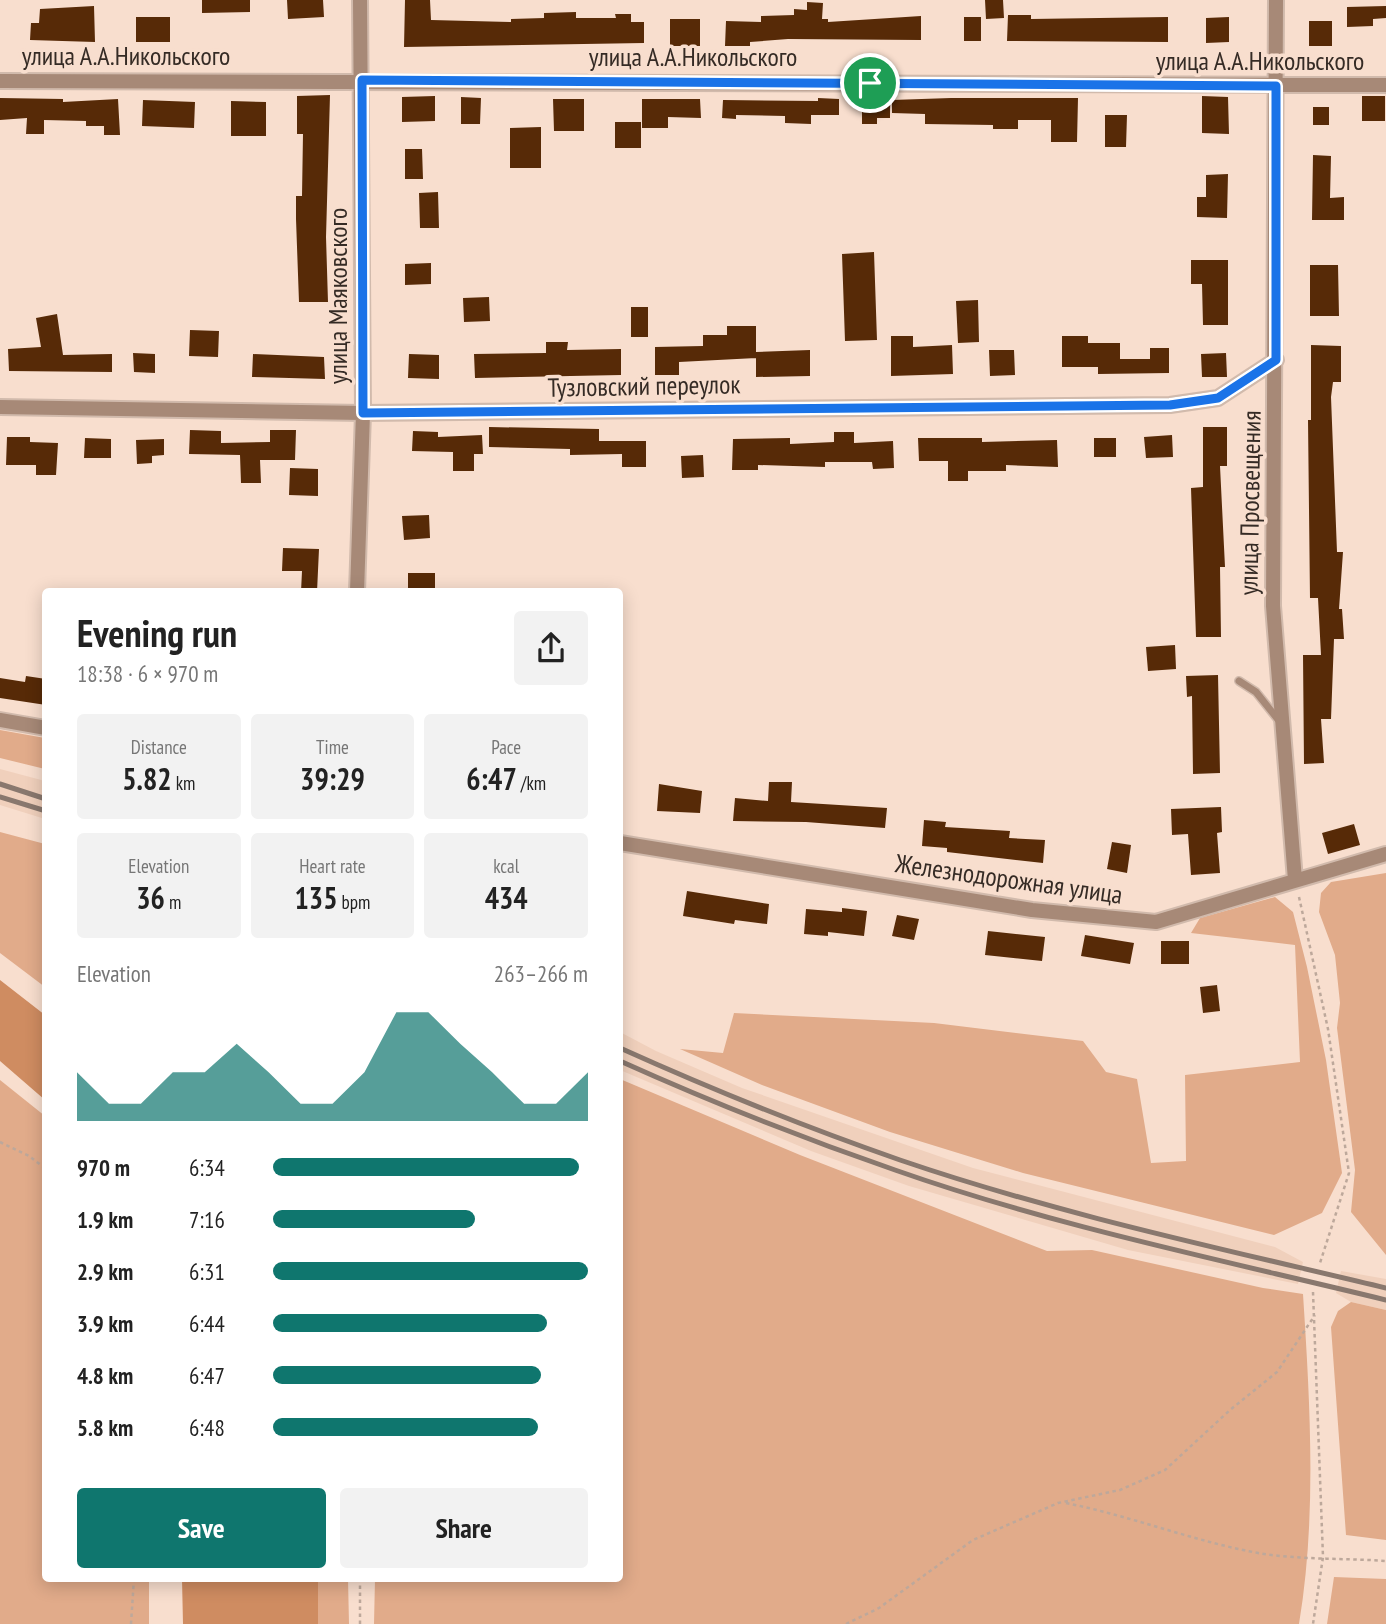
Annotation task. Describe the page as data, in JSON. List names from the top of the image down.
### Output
{
  "streets": {
    "street": [
      "улица А.А.Никольского",
      "улица Маяковского",
      "Тузловский переулок",
      "улица Просвещения",
      "Железнодорожная улица"
    ]
  },
  "crossings": [
    ["улица А.А.Никольского", "улица Маяковского"],
    ["улица А.А.Никольского", "улица Просвещения"],
    ["улица Маяковского", "Тузловский переулок"],
    ["Тузловский переулок", "улица Просвещения"],
    ["улица Просвещения", "Железнодорожная улица"]
  ],
  "page": {
    "heading": ["Evening run", "18:38 · 6 × 970 m"],
    "stats": [
      ["Distance", "5.82 km"],
      ["Time", "39:29"],
      ["Pace", "6:47 /km"],
      ["Elevation", "36 m"],
      ["Heart rate", "135 bpm"],
      ["kcal", "434"]
    ],
    "chart": ["Elevation", "263–266 m"],
    "list": [
      {
        "name": "970 m",
        "note": "6:34"
      },
      {
        "name": "1.9 km",
        "note": "7:16"
      },
      {
        "name": "2.9 km",
        "note": "6:31"
      },
      {
        "name": "3.9 km",
        "note": "6:44"
      },
      {
        "name": "4.8 km",
        "note": "6:47"
      },
      {
        "name": "5.8 km",
        "note": "6:48"
      }
    ],
    "buttons": ["Save", "Share"]
  }
}
